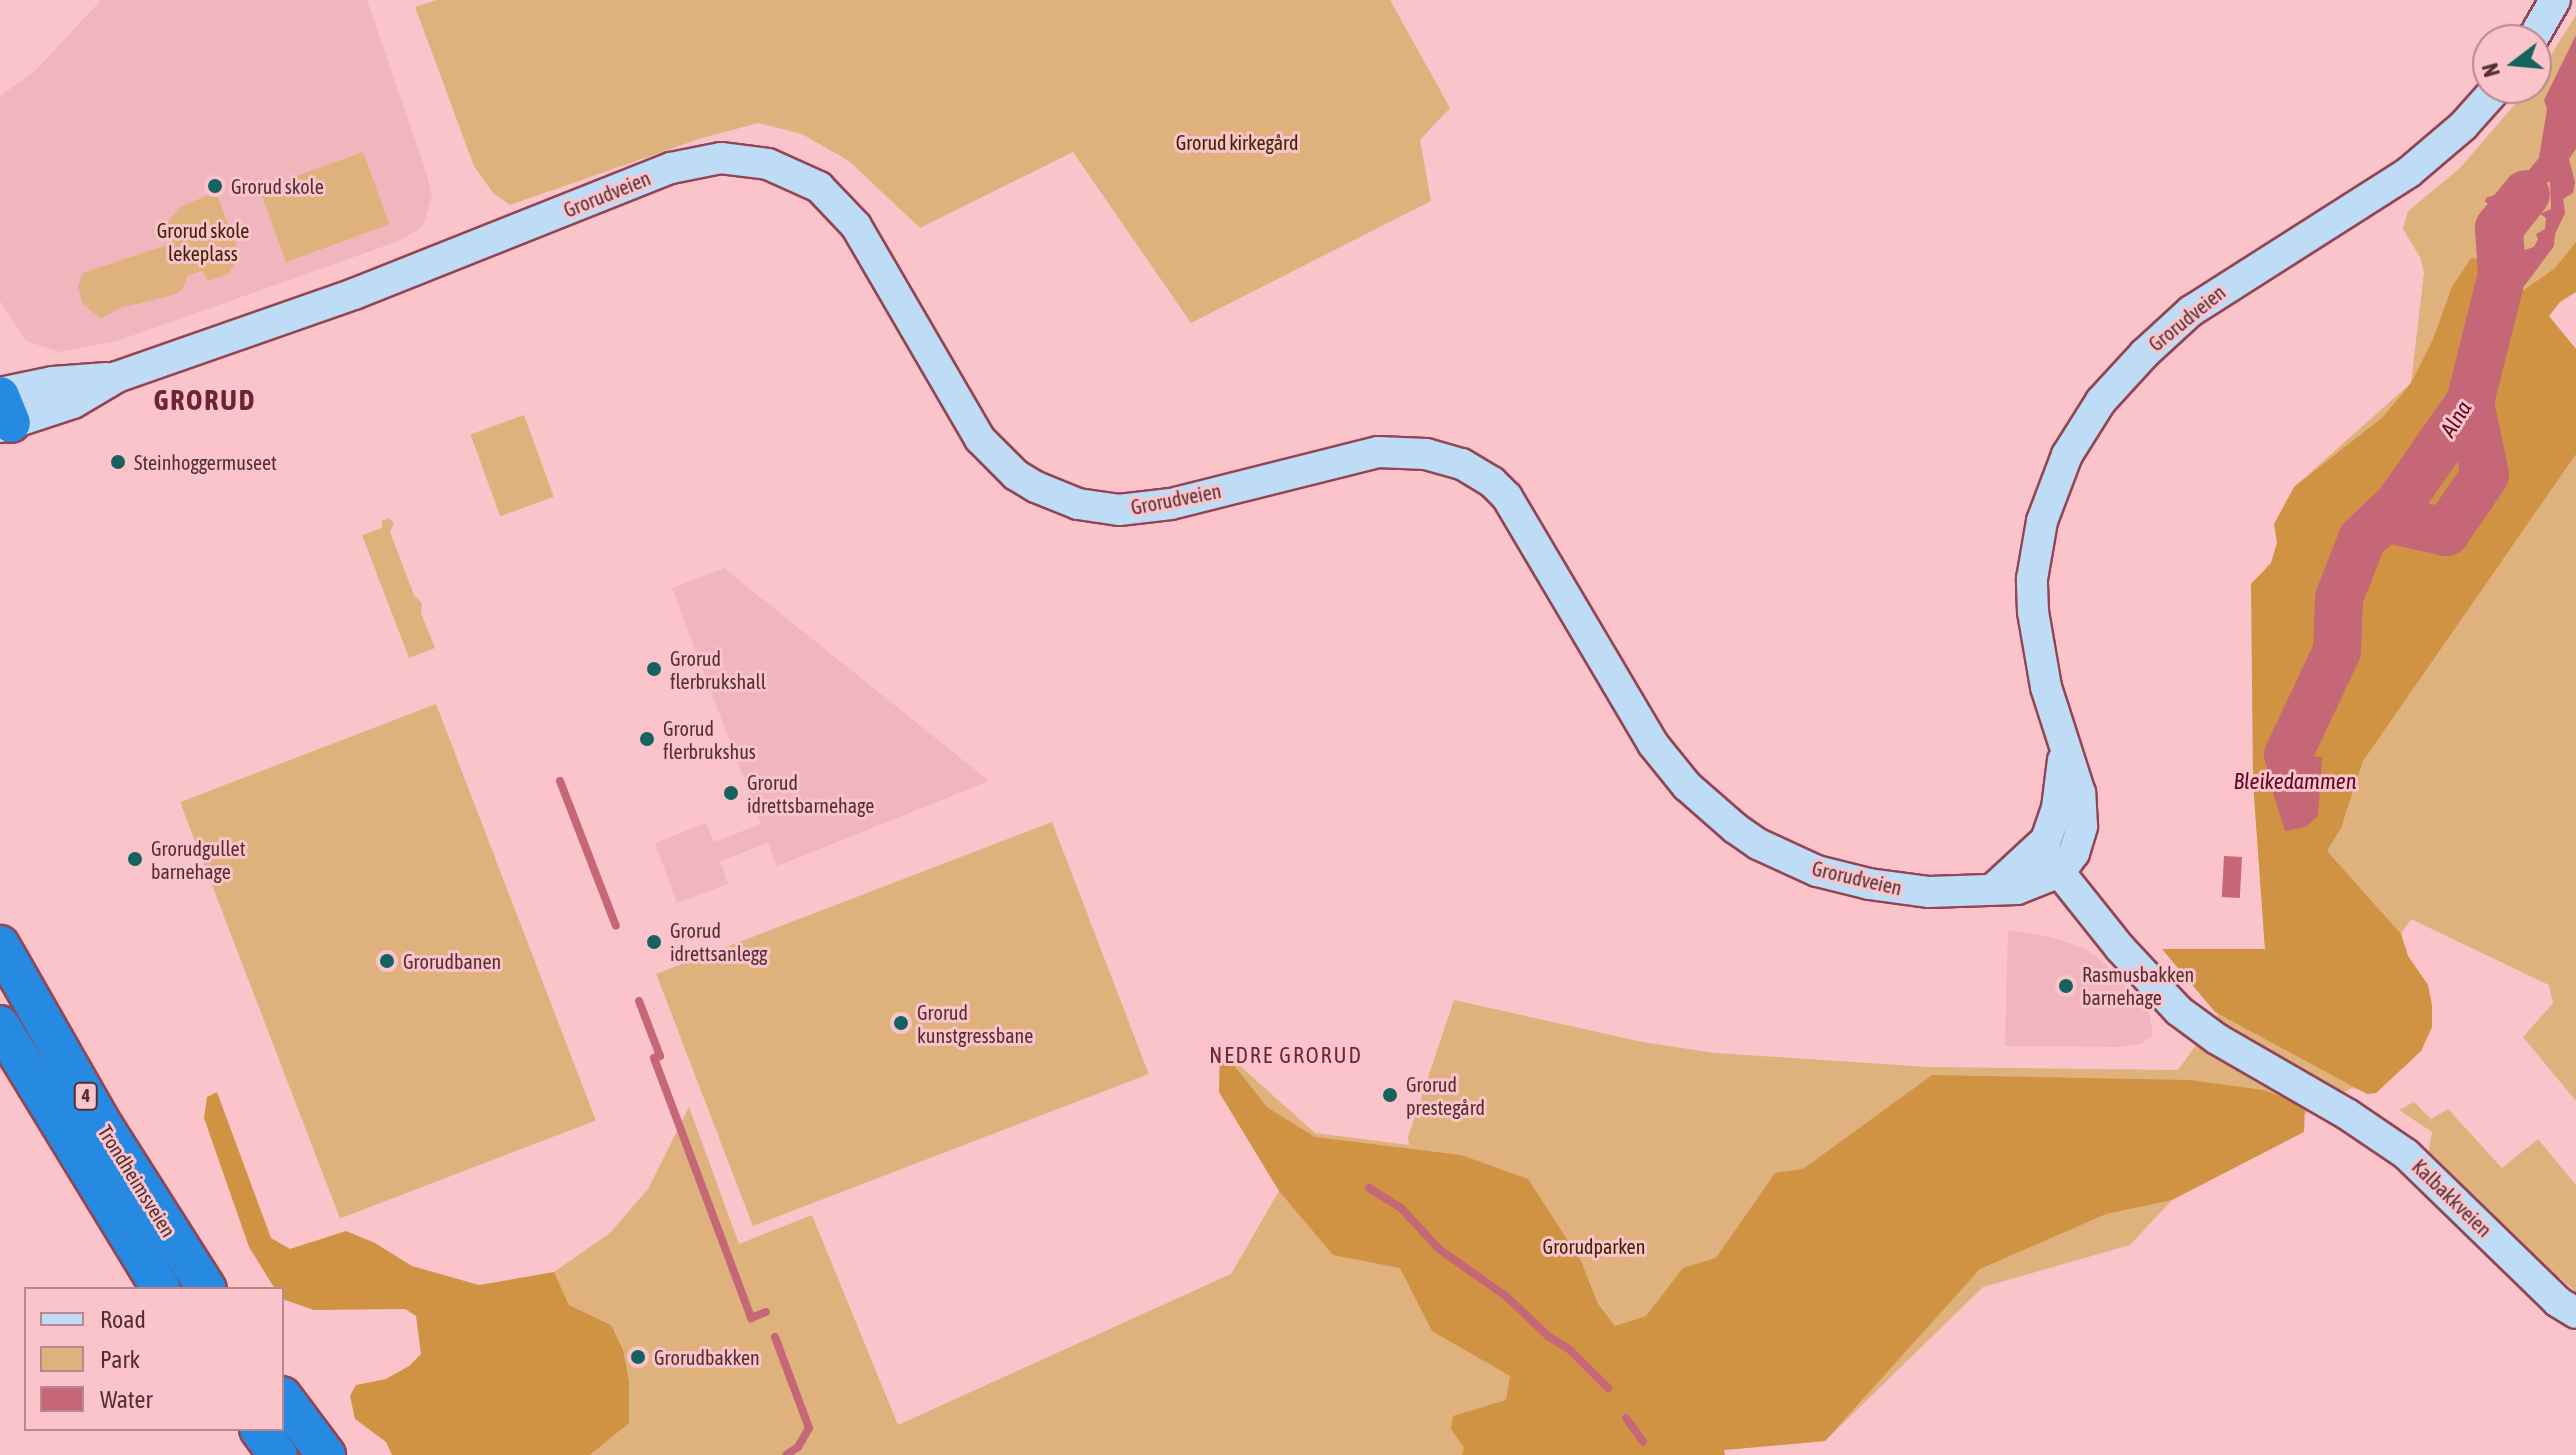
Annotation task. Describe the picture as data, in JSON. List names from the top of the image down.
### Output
{
  "streets": {
    "highway": ["4", "Trondheimsveien"],
    "street": ["Grorudveien", "Kalbakkveien"]
  },
  "crossings": [
    ["Grorudveien", "Kalbakkveien"]
  ],
  "districts": ["GRORUD", "NEDRE GRORUD"],
  "water": ["Alna", "Bleikedammen"],
  "parks": ["Grorud kirkegård", "Grorud skole lekeplass", "Grorudparken"],
  "places": [
    "Grorud skole",
    "Steinhoggermuseet",
    "Grorud flerbrukshall",
    "Grorud flerbrukshus",
    "Grorud idrettsbarnehage",
    "Grorudgullet barnehage",
    "Grorud idrettsanlegg",
    "Grorudbanen",
    "Rasmusbakken barnehage",
    "Grorud kunstgressbane",
    "Grorud prestegård",
    "Grorudbakken"
  ],
  "legend": ["Road", "Park", "Water"],
  "north": "left"
}
